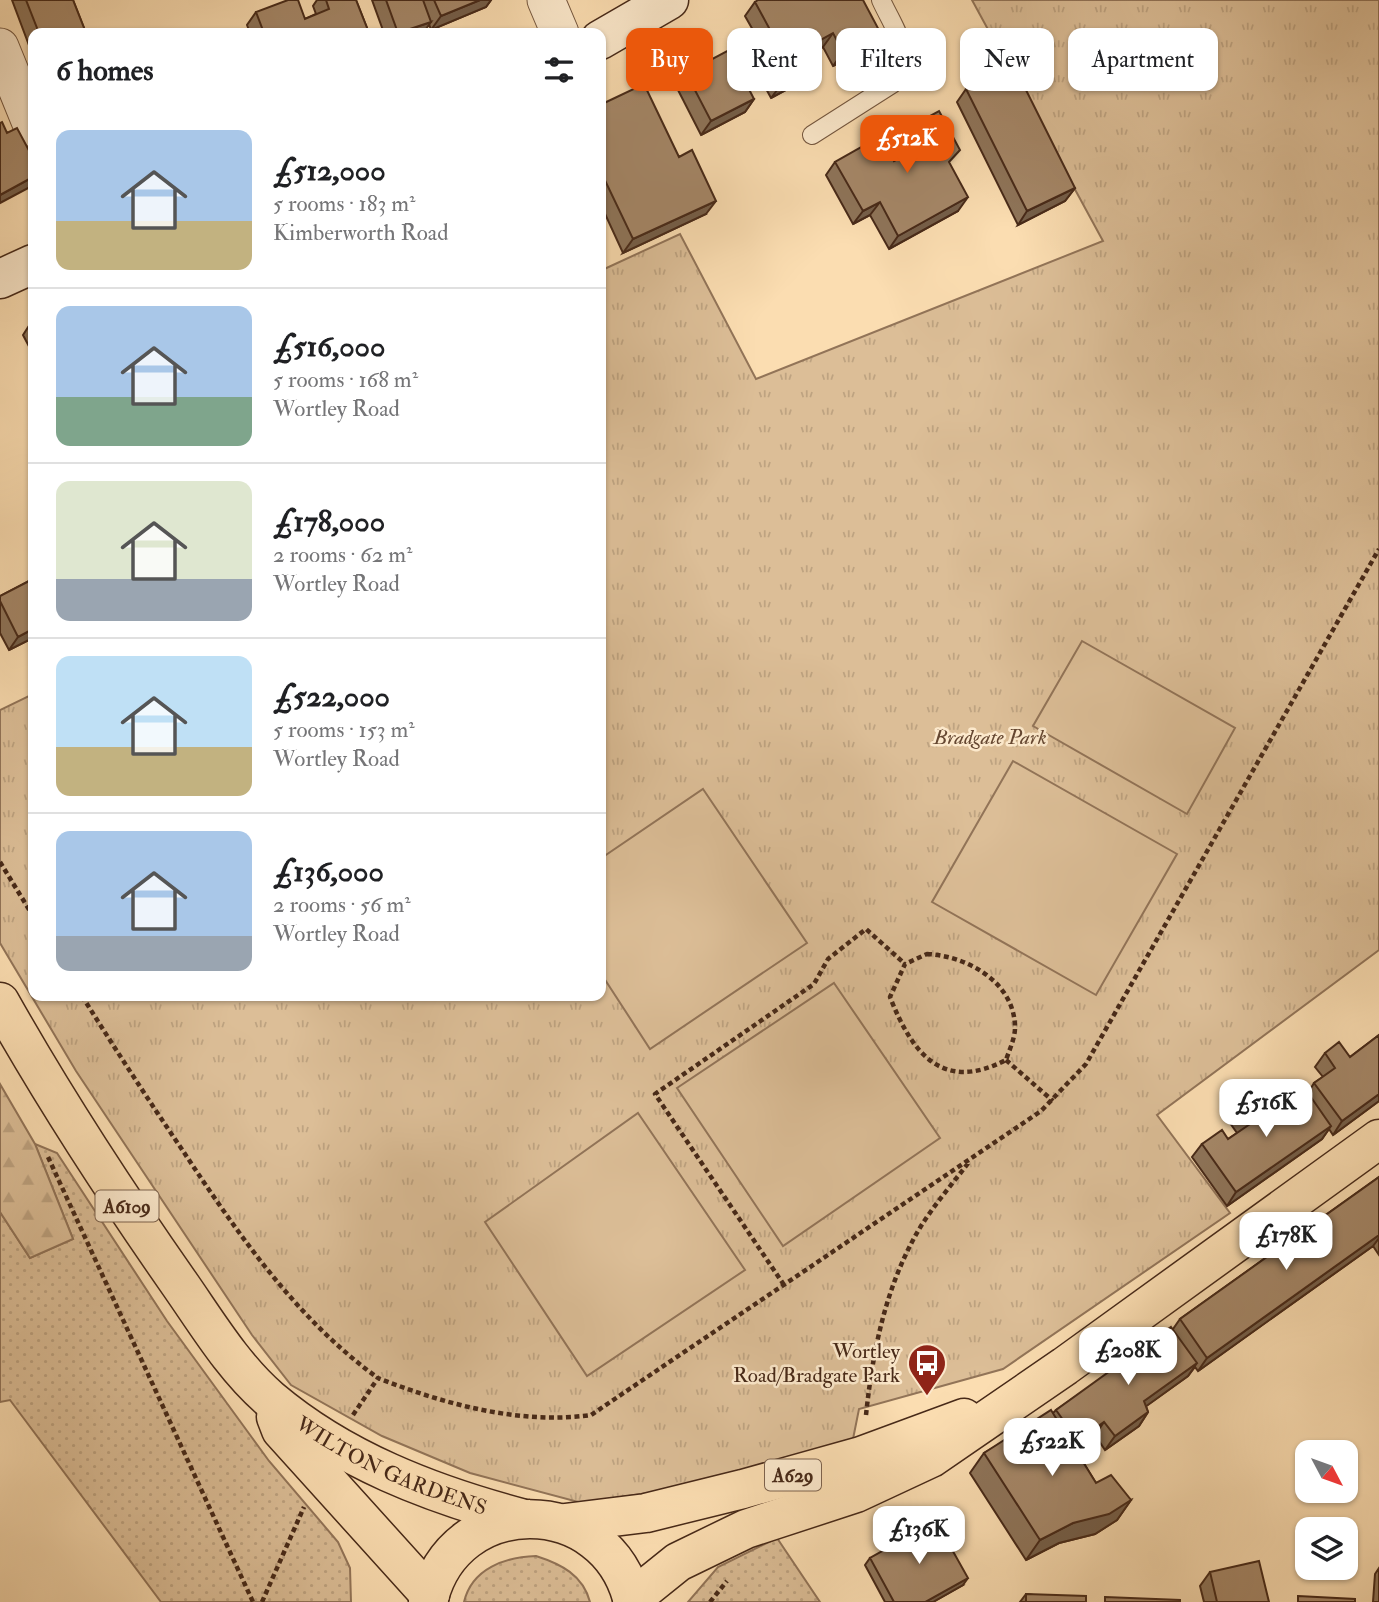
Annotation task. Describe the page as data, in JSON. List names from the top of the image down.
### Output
{
  "streets": {
    "main road": ["A6109", "WILTON GARDENS", "A629"]
  },
  "crossings": [
    ["WILTON GARDENS", "A629"]
  ],
  "parks": ["Bradgate Park"],
  "places": {
    "bus stop": ["Wortley Road/Bradgate Park"]
  },
  "north": "bottom right",
  "page": {
    "chip": [
      "Buy",
      "Rent",
      "Filters",
      "New",
      "Apartment"
    ],
    "heading": "6 homes",
    "list": [
      {
        "name": "£512,000",
        "note": "5 rooms · 183 m² · Kimberworth Road"
      },
      {
        "name": "£516,000",
        "note": "5 rooms · 168 m² · Wortley Road"
      },
      {
        "name": "£178,000",
        "note": "2 rooms · 62 m² · Wortley Road"
      },
      {
        "name": "£522,000",
        "note": "5 rooms · 153 m² · Wortley Road"
      },
      {
        "name": "£136,000",
        "note": "2 rooms · 56 m² · Wortley Road"
      }
    ],
    "price": [
      "£512K",
      "£516K",
      "£178K",
      "£208K",
      "£522K",
      "£136K"
    ]
  }
}
